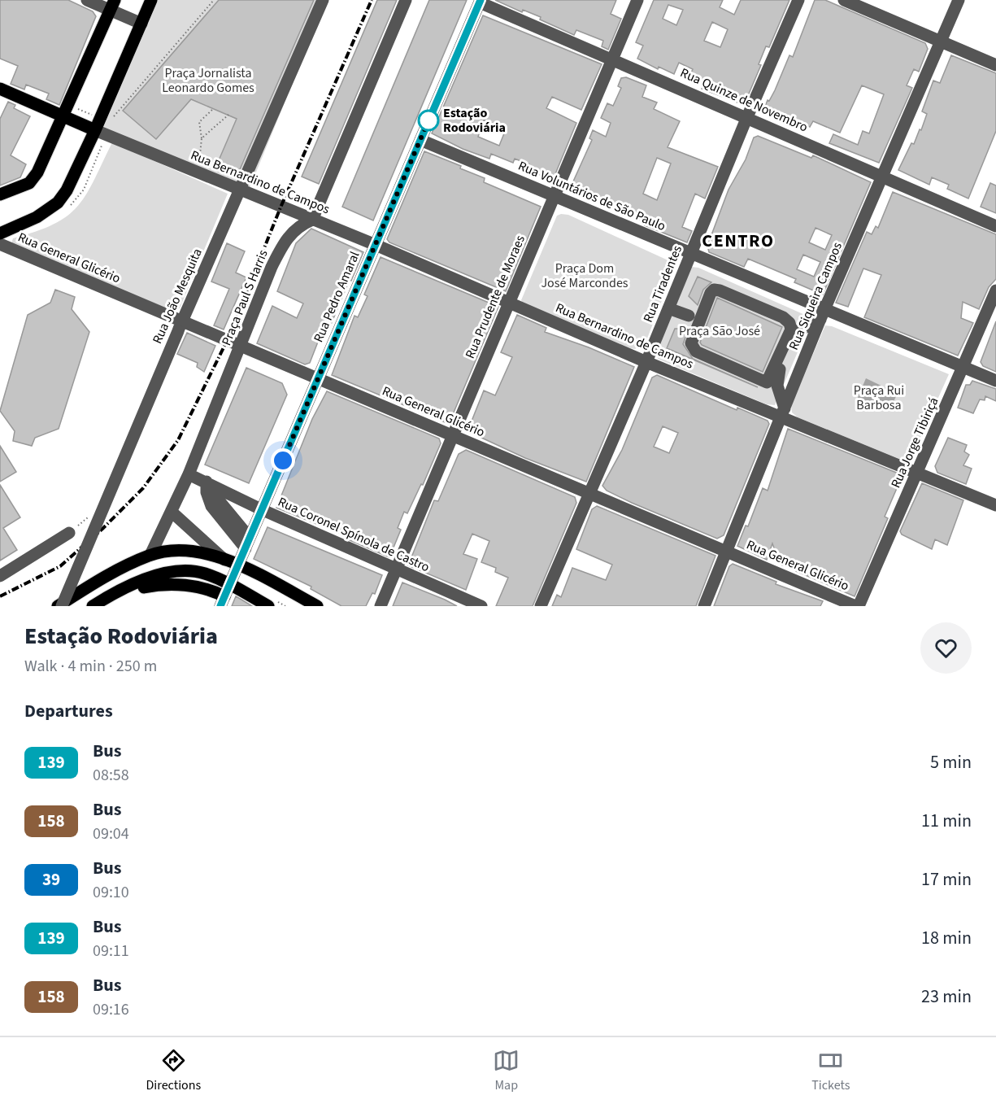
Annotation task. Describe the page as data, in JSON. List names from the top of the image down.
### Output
{
  "streets": {
    "main road": ["Rua Bernardino de Campos"],
    "street": [
      "Rua Quinze de Novembro",
      "Rua Voluntários de São Paulo",
      "Rua General Glicério",
      "Rua Tiradentes",
      "Rua João Mesquita",
      "Rua Siqueira Campos",
      "Rua Pedro Amaral",
      "Rua Prudente de Moraes",
      "Praça Paul S Harris",
      "Rua Jorge Tibiriçá",
      "Rua Coronel Spínola de Castro"
    ]
  },
  "crossings": [
    ["Rua Quinze de Novembro", "Rua Tiradentes"],
    ["Rua Quinze de Novembro", "Rua Siqueira Campos"],
    ["Rua Quinze de Novembro", "Rua Pedro Amaral"],
    ["Rua Quinze de Novembro", "Rua Prudente de Moraes"],
    ["Rua Bernardino de Campos", "Rua Tiradentes"],
    ["Rua Bernardino de Campos", "Rua João Mesquita"],
    ["Rua Bernardino de Campos", "Rua Siqueira Campos"],
    ["Rua Bernardino de Campos", "Rua Pedro Amaral"],
    ["Rua Bernardino de Campos", "Rua Prudente de Moraes"],
    ["Rua Bernardino de Campos", "Praça Paul S Harris"],
    ["Rua Bernardino de Campos", "Rua Jorge Tibiriçá"],
    ["Rua Voluntários de São Paulo", "Rua Tiradentes"],
    ["Rua Voluntários de São Paulo", "Rua Siqueira Campos"],
    ["Rua Voluntários de São Paulo", "Rua Pedro Amaral"],
    ["Rua Voluntários de São Paulo", "Rua Prudente de Moraes"],
    ["Rua Voluntários de São Paulo", "Rua Jorge Tibiriçá"],
    ["Rua General Glicério", "Rua Tiradentes"],
    ["Rua General Glicério", "Rua João Mesquita"],
    ["Rua General Glicério", "Rua Siqueira Campos"],
    ["Rua General Glicério", "Rua Pedro Amaral"],
    ["Rua General Glicério", "Rua Prudente de Moraes"],
    ["Rua General Glicério", "Praça Paul S Harris"],
    ["Rua General Glicério", "Rua Jorge Tibiriçá"],
    ["Rua Pedro Amaral", "Rua Coronel Spínola de Castro"],
    ["Rua Prudente de Moraes", "Rua Coronel Spínola de Castro"],
    ["Praça Paul S Harris", "Rua Coronel Spínola de Castro"]
  ],
  "districts": ["CENTRO"],
  "parks": [
    "Praça Jornalista Leonardo Gomes",
    "Praça Dom José Marcondes",
    "Praça São José",
    "Praça Rui Barbosa"
  ],
  "places": ["Estação Rodoviária"],
  "lines": ["bus line 139"],
  "page": {
    "heading": [
      ["Estação Rodoviária", "Walk · 4 min · 250 m"],
      "Departures"
    ],
    "list": [
      {
        "mark": "139",
        "name": "Bus",
        "note": "08:58",
        "value": "5 min"
      },
      {
        "mark": "158",
        "name": "Bus",
        "note": "09:04",
        "value": "11 min"
      },
      {
        "mark": "39",
        "name": "Bus",
        "note": "09:10",
        "value": "17 min"
      },
      {
        "mark": "139",
        "name": "Bus",
        "note": "09:11",
        "value": "18 min"
      },
      {
        "mark": "158",
        "name": "Bus",
        "note": "09:16",
        "value": "23 min"
      }
    ],
    "tabs": ["Directions", "Map", "Tickets"]
  }
}
